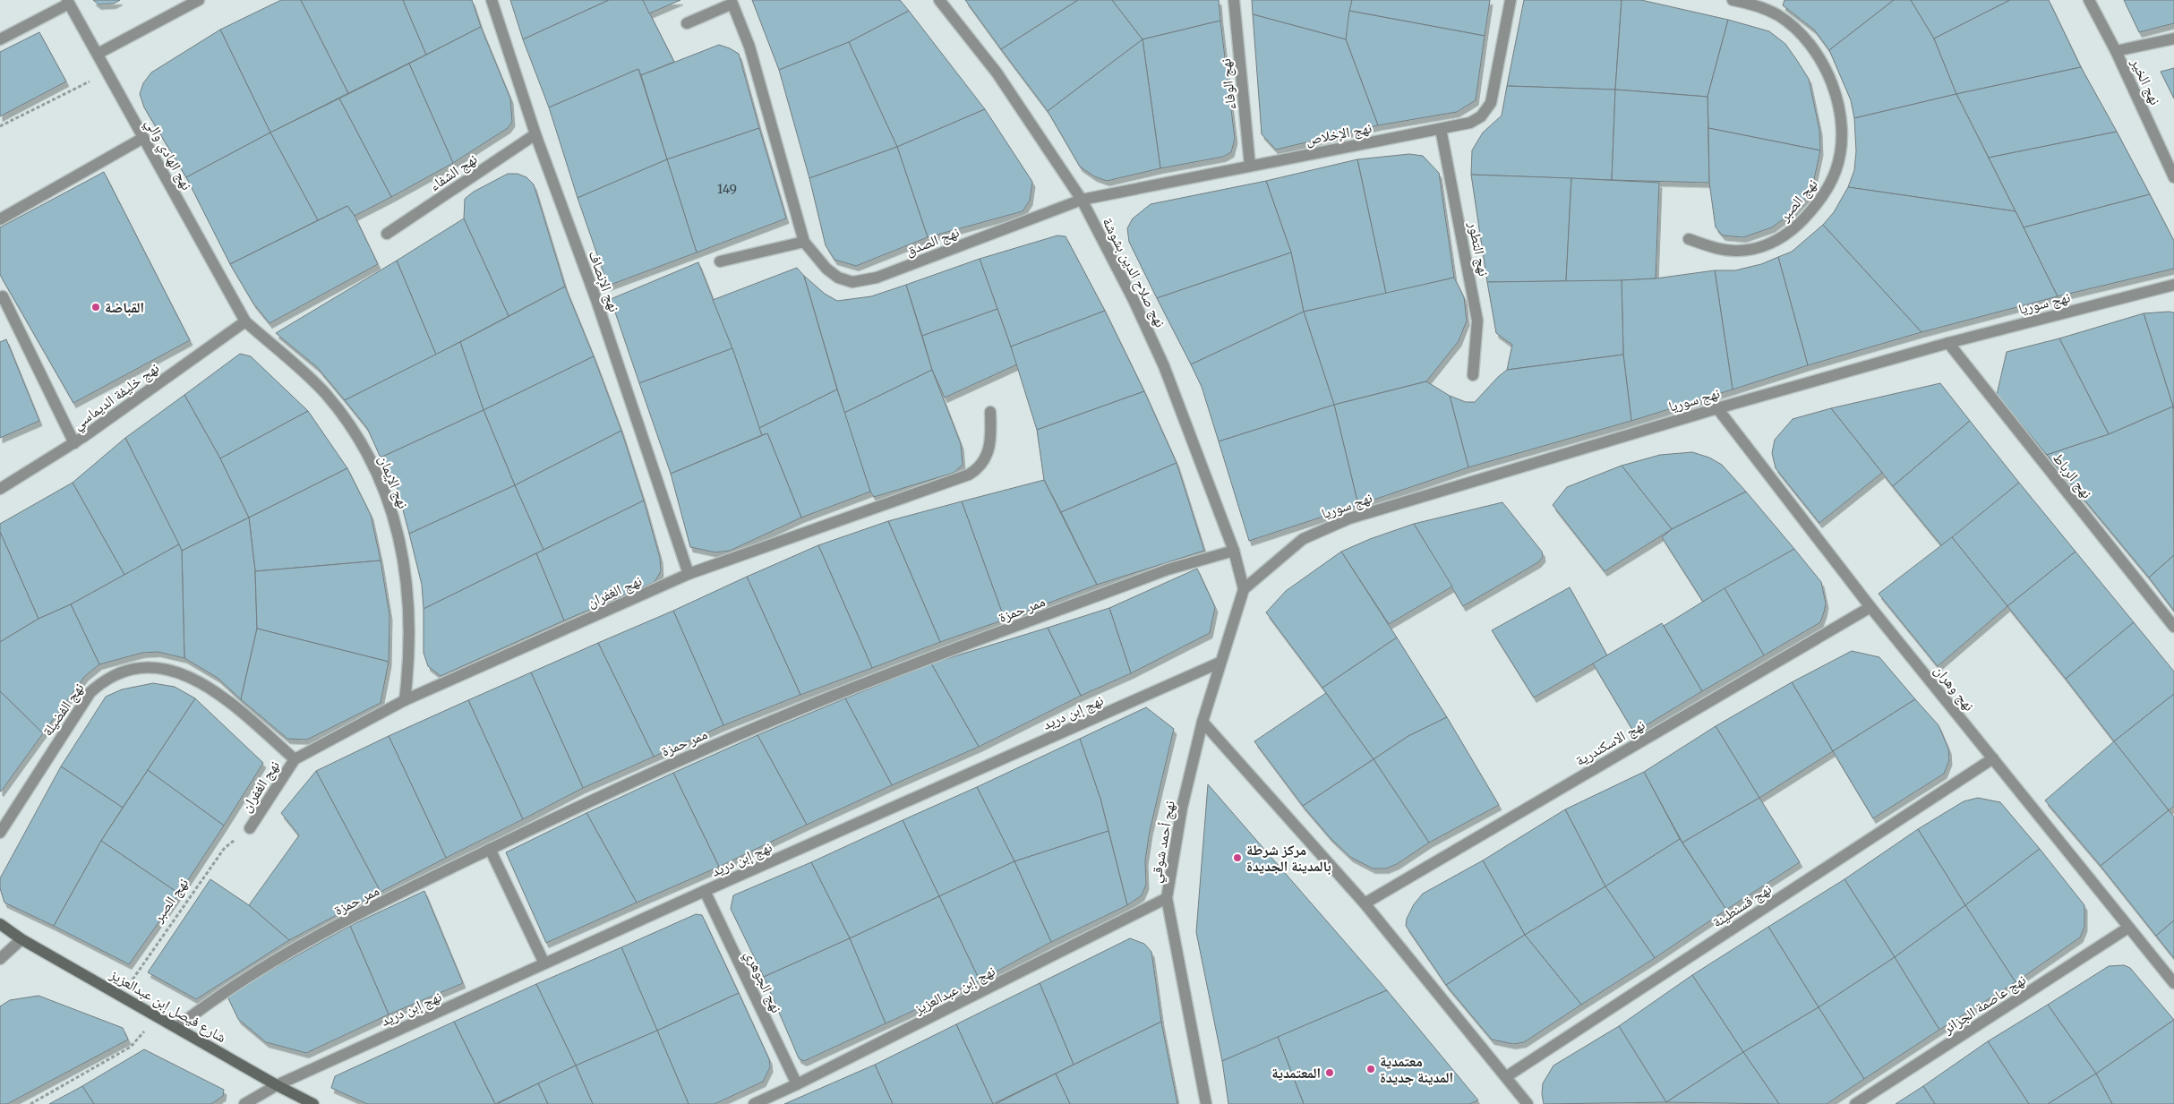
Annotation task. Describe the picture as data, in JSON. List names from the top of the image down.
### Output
{
  "streets": {
    "main road": ["شارع فيصل إبن عبدالعزيز"],
    "street": [
      "نهج الخير",
      "نهج الوفاء",
      "نهج الإخلاص",
      "نهج الهادي والي",
      "نهج الشفاء",
      "نهج الصبر",
      "نهج الصدق",
      "نهج التطور",
      "نهج صلاح الدين بشوشة",
      "نهج الإنصاف",
      "نهج سوريا",
      "نهج خليفة الديماسي",
      "نهج الرباط",
      "نهج الإيمان",
      "نهج الغفران",
      "ممر حمزة",
      "نهج وهران",
      "نهج الفضيلة",
      "نهج إبن دريد",
      "نهج الاسكندرية",
      "نهج أحمد شوقي",
      "نهج قسنطينة",
      "نهج الجوهري",
      "نهج إبن عبدالعزيز",
      "نهج عاصمة الجزائر"
    ]
  },
  "crossings": [
    ["نهج الوفاء", "نهج الإخلاص"],
    ["نهج الإخلاص", "نهج الصدق"],
    ["نهج الإخلاص", "نهج التطور"],
    ["نهج الإخلاص", "نهج صلاح الدين بشوشة"],
    ["نهج الهادي والي", "نهج خليفة الديماسي"],
    ["نهج الهادي والي", "نهج الإيمان"],
    ["نهج الشفاء", "نهج الإنصاف"],
    ["نهج الصبر", "نهج الغفران"],
    ["نهج الصبر", "شارع فيصل إبن عبدالعزيز"],
    ["نهج الصدق", "نهج صلاح الدين بشوشة"],
    ["نهج صلاح الدين بشوشة", "نهج سوريا"],
    ["نهج صلاح الدين بشوشة", "ممر حمزة"],
    ["نهج صلاح الدين بشوشة", "نهج أحمد شوقي"],
    ["نهج الإنصاف", "نهج الغفران"],
    ["نهج سوريا", "نهج الرباط"],
    ["نهج سوريا", "نهج وهران"],
    ["نهج سوريا", "نهج أحمد شوقي"],
    ["نهج خليفة الديماسي", "نهج الإيمان"],
    ["نهج الإيمان", "نهج الغفران"],
    ["نهج الغفران", "نهج الفضيلة"],
    ["ممر حمزة", "شارع فيصل إبن عبدالعزيز"],
    ["نهج وهران", "نهج الاسكندرية"],
    ["نهج وهران", "نهج قسنطينة"],
    ["نهج وهران", "نهج عاصمة الجزائر"],
    ["نهج إبن دريد", "نهج أحمد شوقي"],
    ["نهج إبن دريد", "نهج الجوهري"],
    ["نهج إبن دريد", "شارع فيصل إبن عبدالعزيز"],
    ["نهج أحمد شوقي", "نهج إبن عبدالعزيز"],
    ["نهج الجوهري", "نهج إبن عبدالعزيز"]
  ],
  "places": [
    "القباضة",
    "مركز شرطة بالمدينة الجديدة",
    "معتمدية المدينة جديدة",
    "المعتمدية"
  ],
  "house_numbers": ["149"]
}
